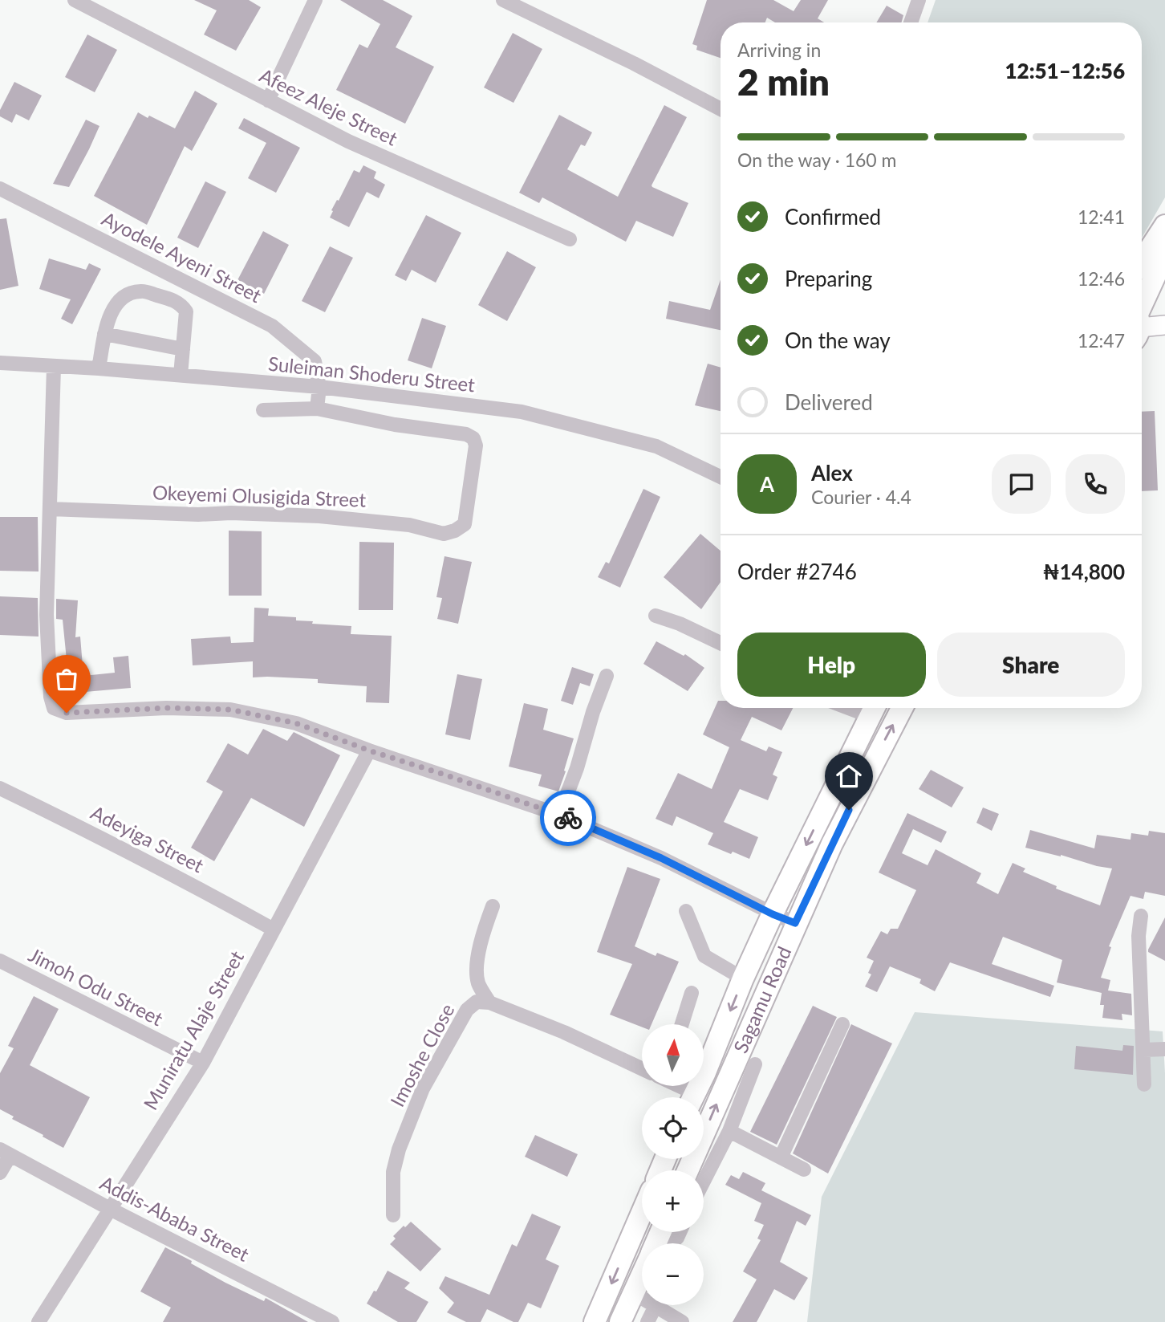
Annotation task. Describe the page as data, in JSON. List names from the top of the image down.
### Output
{
  "streets": {
    "highway": ["Sagamu Road"],
    "street": [
      "Afeez Aleje Street",
      "Ayodele Ayeni Street",
      "Suleiman Shoderu Street",
      "Okeyemi Olusigida Street",
      "Adeyiga Street",
      "Jimoh Odu Street",
      "Muniratu Alaje Street",
      "Imoshe Close",
      "Addis-Ababa Street"
    ]
  },
  "crossings": [
    ["Ayodele Ayeni Street", "Suleiman Shoderu Street"],
    ["Ayodele Ayeni Street", "Okeyemi Olusigida Street"],
    ["Adeyiga Street", "Muniratu Alaje Street"],
    ["Jimoh Odu Street", "Muniratu Alaje Street"],
    ["Muniratu Alaje Street", "Addis-Ababa Street"]
  ],
  "north": "top",
  "page": {
    "heading": ["2 min", "Arriving in", "12:51–12:56"],
    "panel": [
      "Alex",
      "Courier · 4.4",
      "Order #2746",
      "₦14,800"
    ],
    "bar": "On the way · 160 m",
    "list": [
      ["Confirmed", "12:41"],
      ["Preparing", "12:46"],
      ["On the way", "12:47"],
      "Delivered"
    ],
    "round": "A",
    "buttons": ["Help", "Share"],
    "map_buttons": ["+", "−"]
  }
}
